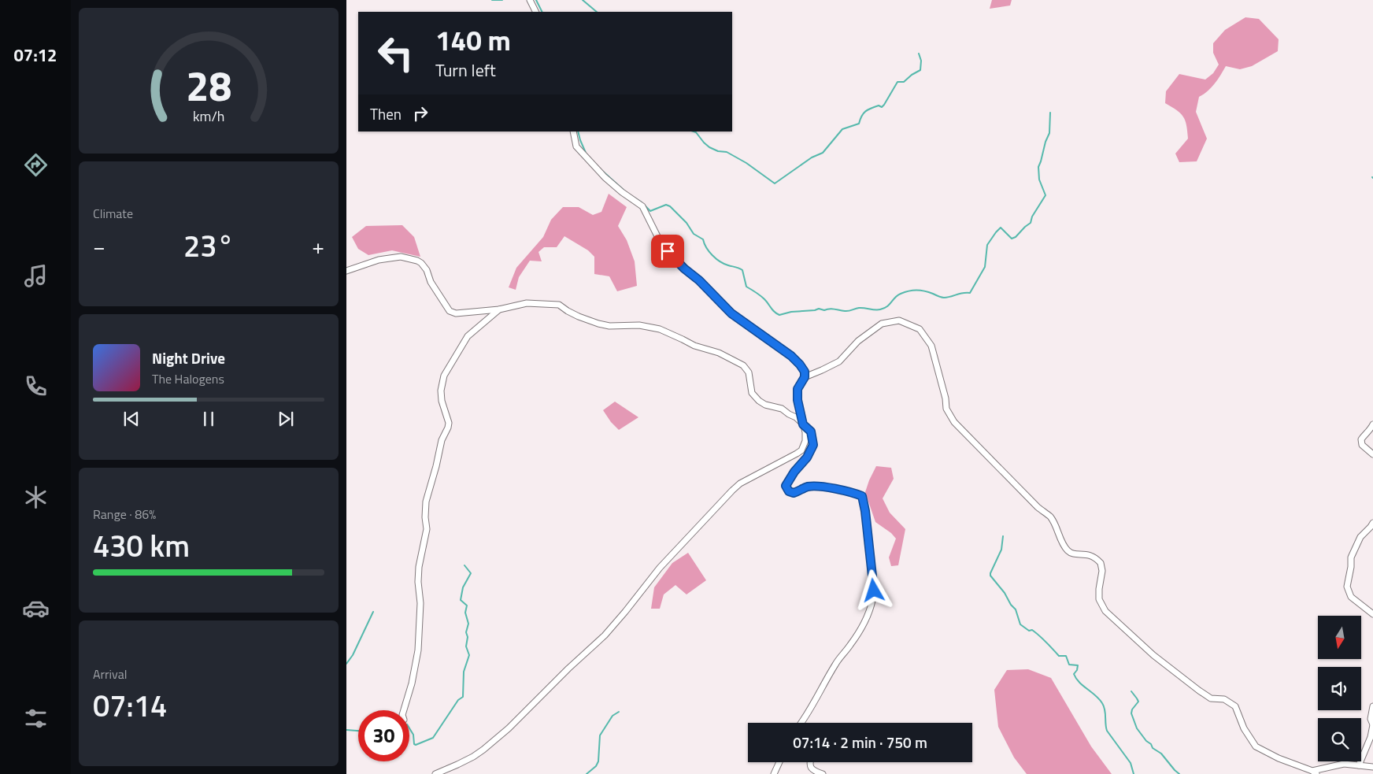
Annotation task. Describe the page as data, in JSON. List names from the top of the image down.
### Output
{
  "north": "bottom",
  "page": {
    "tabs": "07:12",
    "turn": ["140 m", "Turn left"],
    "then": "Then",
    "tile": [
      "Climate",
      ["Range · 86%", "430 km"],
      ["Arrival", "07:14"]
    ],
    "heat": ["−", "23°", "+"],
    "song": ["Night Drive", "The Halogens"],
    "limit": "30",
    "trip": "07:14 · 2 min · 750 m",
    "gauge": ["28", "km/h"]
  }
}
